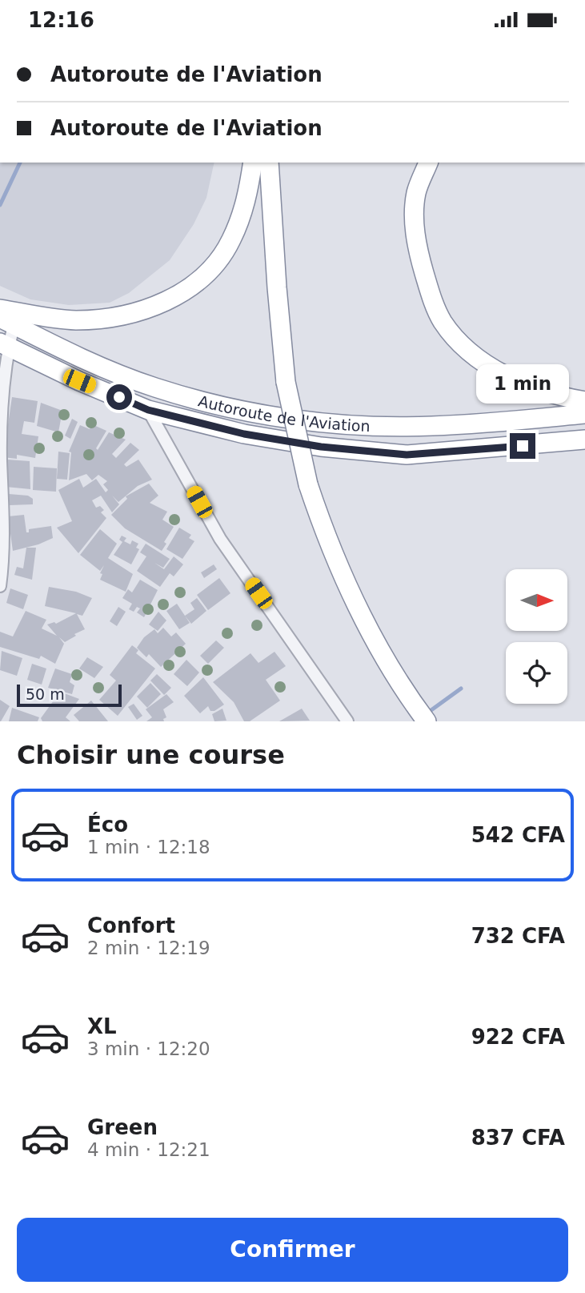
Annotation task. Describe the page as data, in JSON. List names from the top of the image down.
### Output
{
  "streets": {
    "highway": ["Autoroute de l'Aviation"]
  },
  "scale_bar": "50 m",
  "north": "right",
  "page": {
    "status": "12:16",
    "banner": ["Autoroute de l'Aviation", "Autoroute de l'Aviation"],
    "bubble": "1 min",
    "scale": "50 m",
    "heading": "Choisir une course",
    "list": [
      {
        "name": "Éco",
        "note": "1 min · 12:18",
        "value": "542 CFA"
      },
      {
        "name": "Confort",
        "note": "2 min · 12:19",
        "value": "732 CFA"
      },
      {
        "name": "XL",
        "note": "3 min · 12:20",
        "value": "922 CFA"
      },
      {
        "name": "Green",
        "note": "4 min · 12:21",
        "value": "837 CFA"
      }
    ],
    "buttons": "Confirmer"
  }
}
